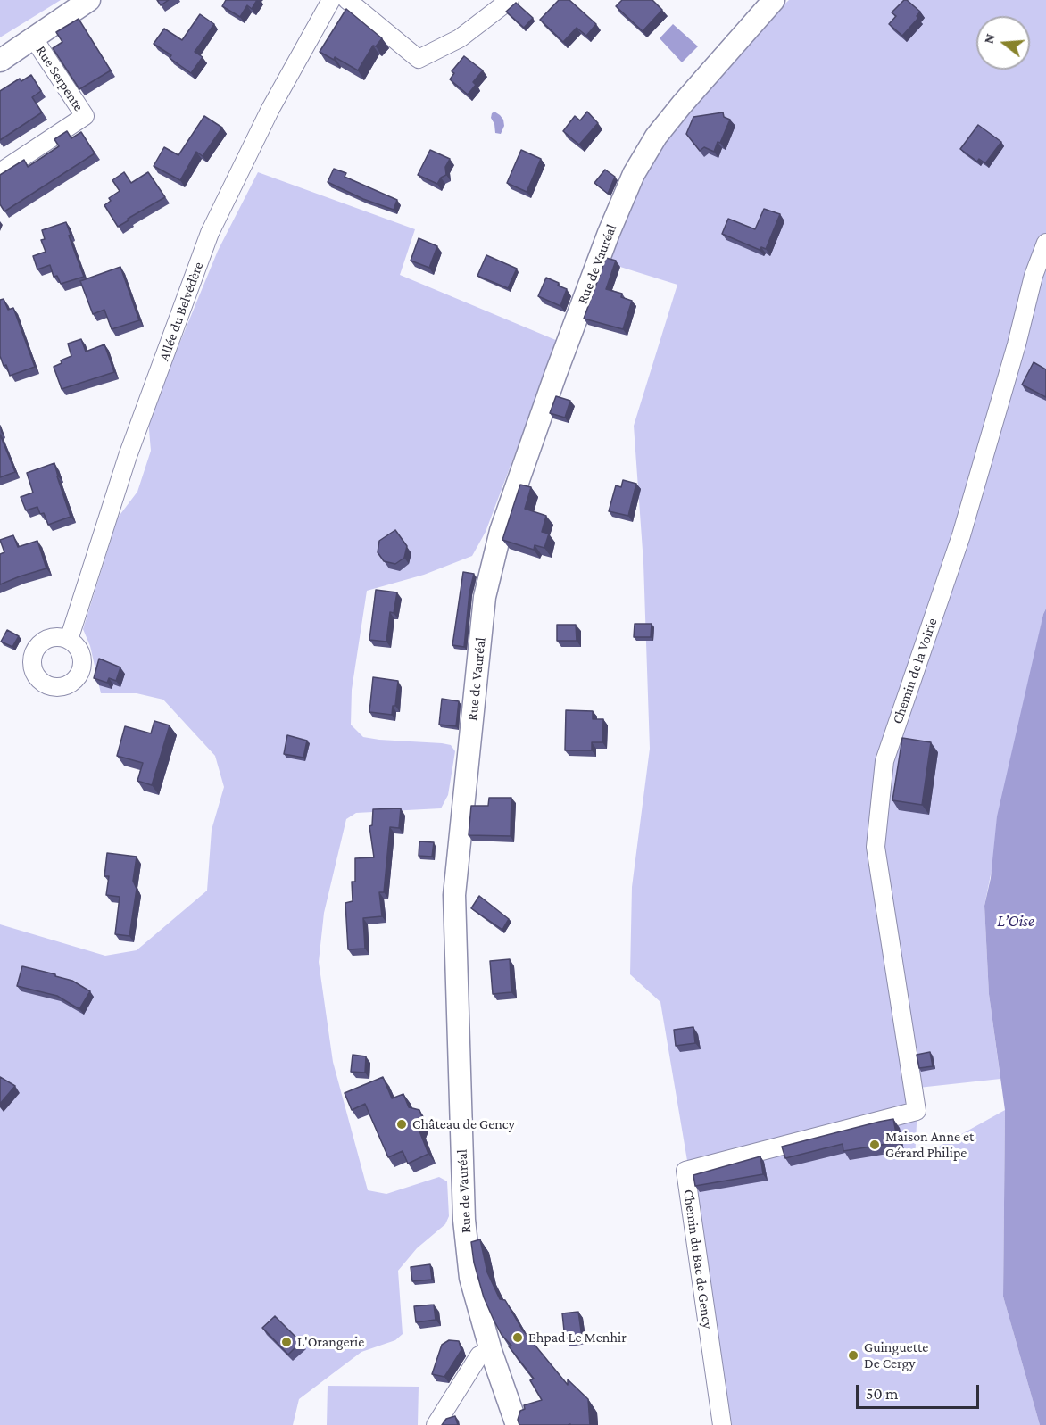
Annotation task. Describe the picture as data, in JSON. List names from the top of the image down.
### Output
{
  "streets": {
    "street": [
      "Rue Serpente",
      "Rue de Vauréal",
      "Allée du Belvédère",
      "Chemin de la Voirie",
      "Chemin du Bac de Gency"
    ]
  },
  "crossings": [
    ["Chemin de la Voirie", "Chemin du Bac de Gency"]
  ],
  "water": ["L’Oise"],
  "places": [
    "Château de Gency",
    "Maison Anne et Gérard Philipe",
    "Ehpad Le Menhir",
    "L'Orangerie",
    "Guinguette De Cergy"
  ],
  "scale_bar": "50 m",
  "north": "left"
}
